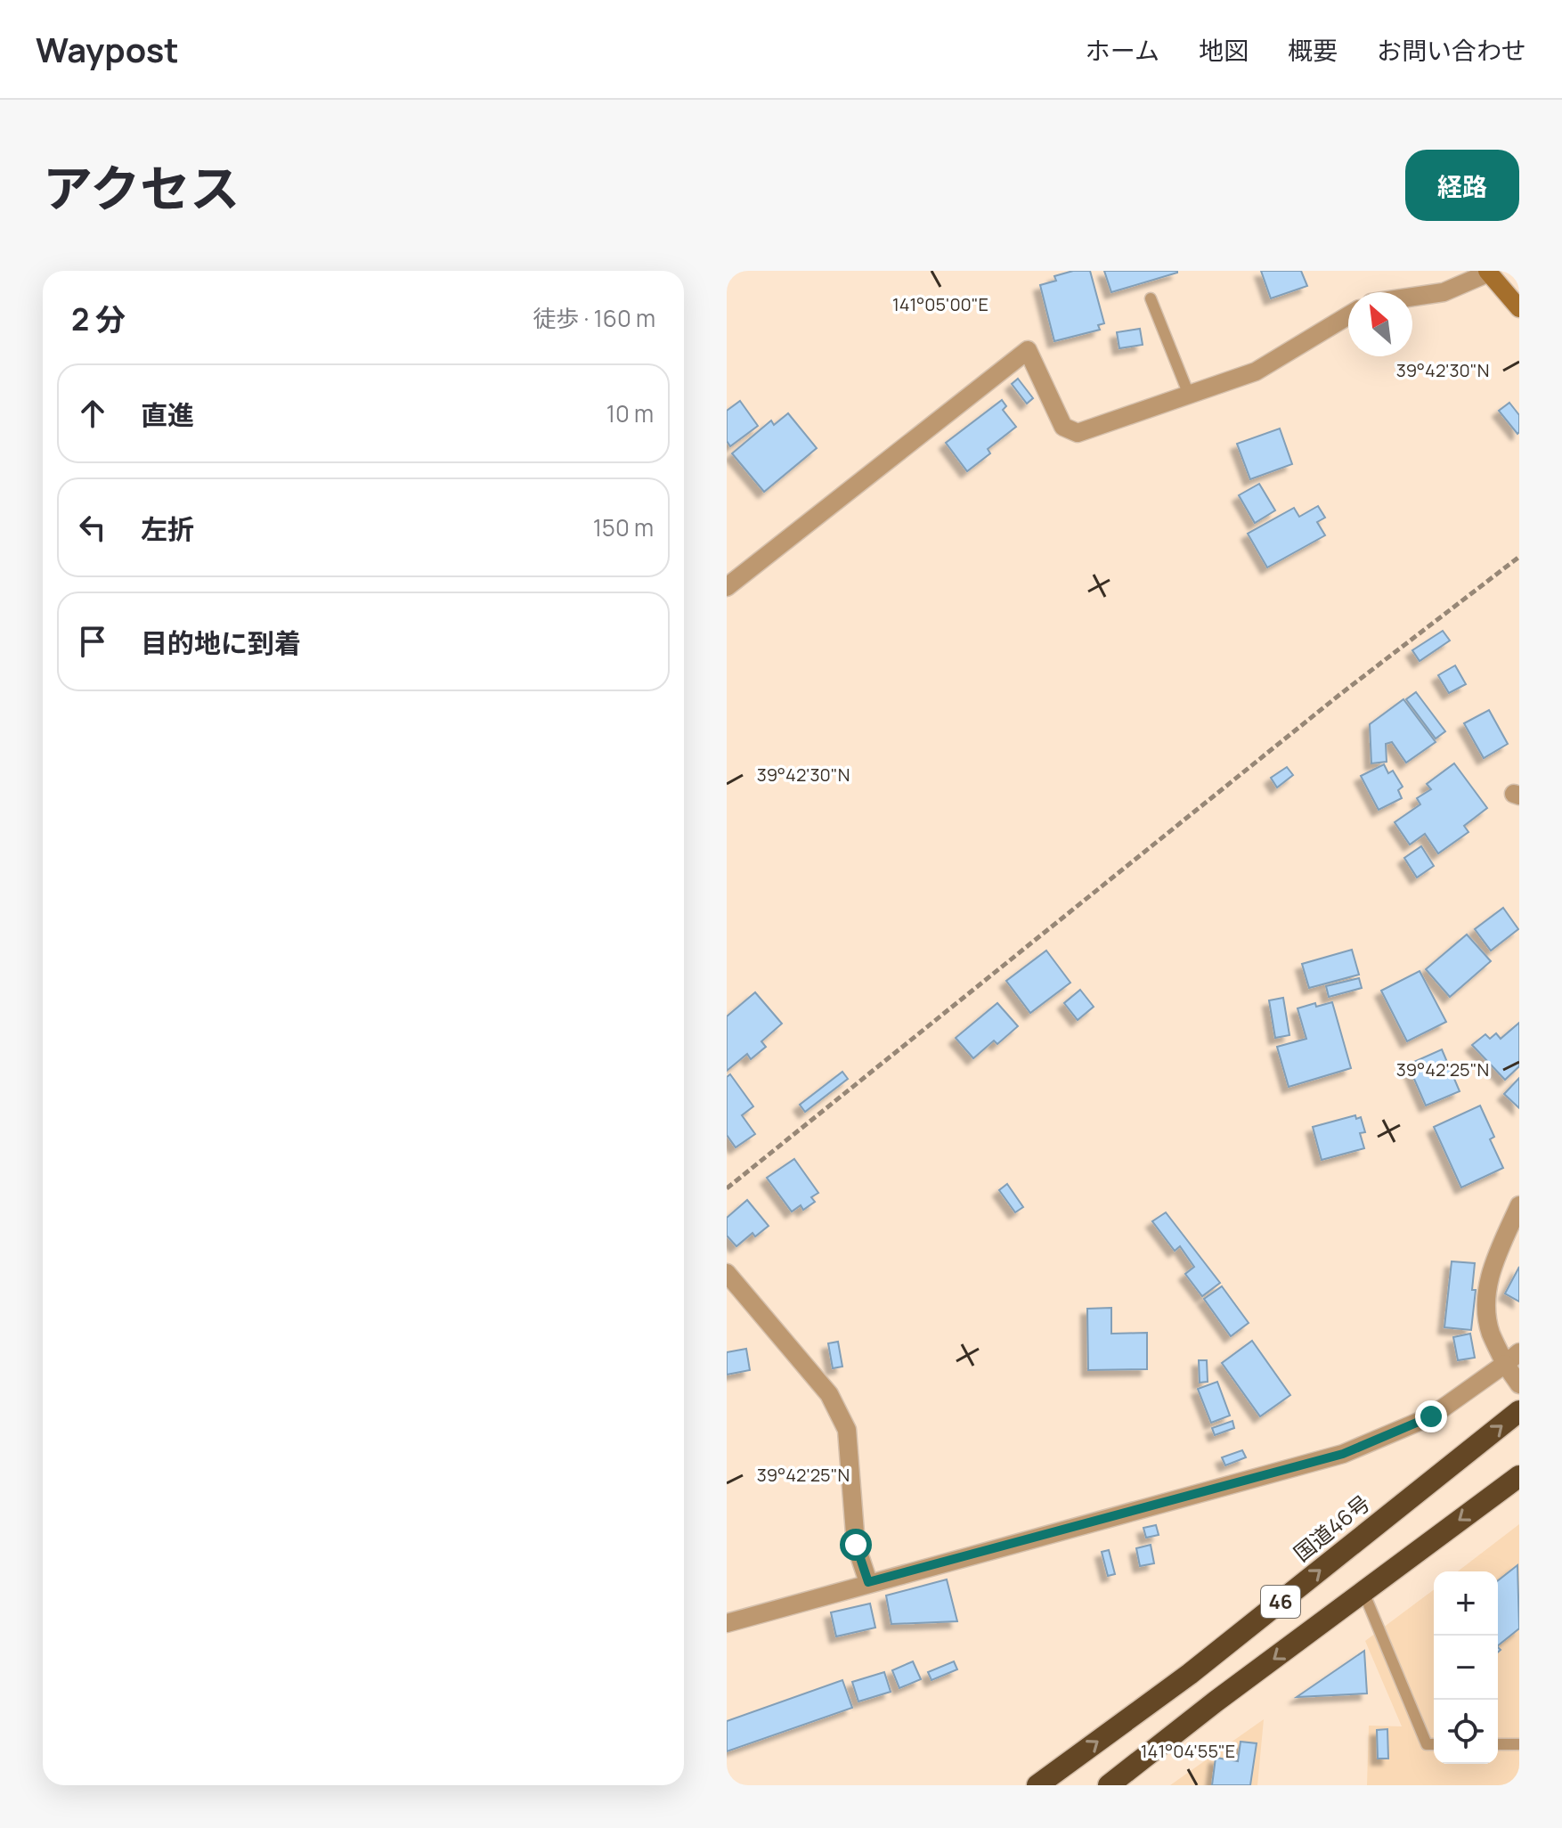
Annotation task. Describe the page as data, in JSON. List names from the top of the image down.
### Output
{
  "streets": {
    "highway": ["国道46号", "46"]
  },
  "north": "top left",
  "page": {
    "header": "Waypost",
    "nav": [
      "ホーム",
      "地図",
      "概要",
      "お問い合わせ"
    ],
    "title": "アクセス",
    "buttons": "経路",
    "heading": ["2 分", "徒歩 · 160 m"],
    "list": [
      ["直進", "10 m"],
      ["左折", "150 m"],
      "目的地に到着"
    ],
    "map_buttons": ["+", "−"]
  },
  "coordinates": [
    "141°05'00\"E",
    "39°42'30\"N",
    "39°42'25\"N",
    "141°04'55\"E"
  ]
}
